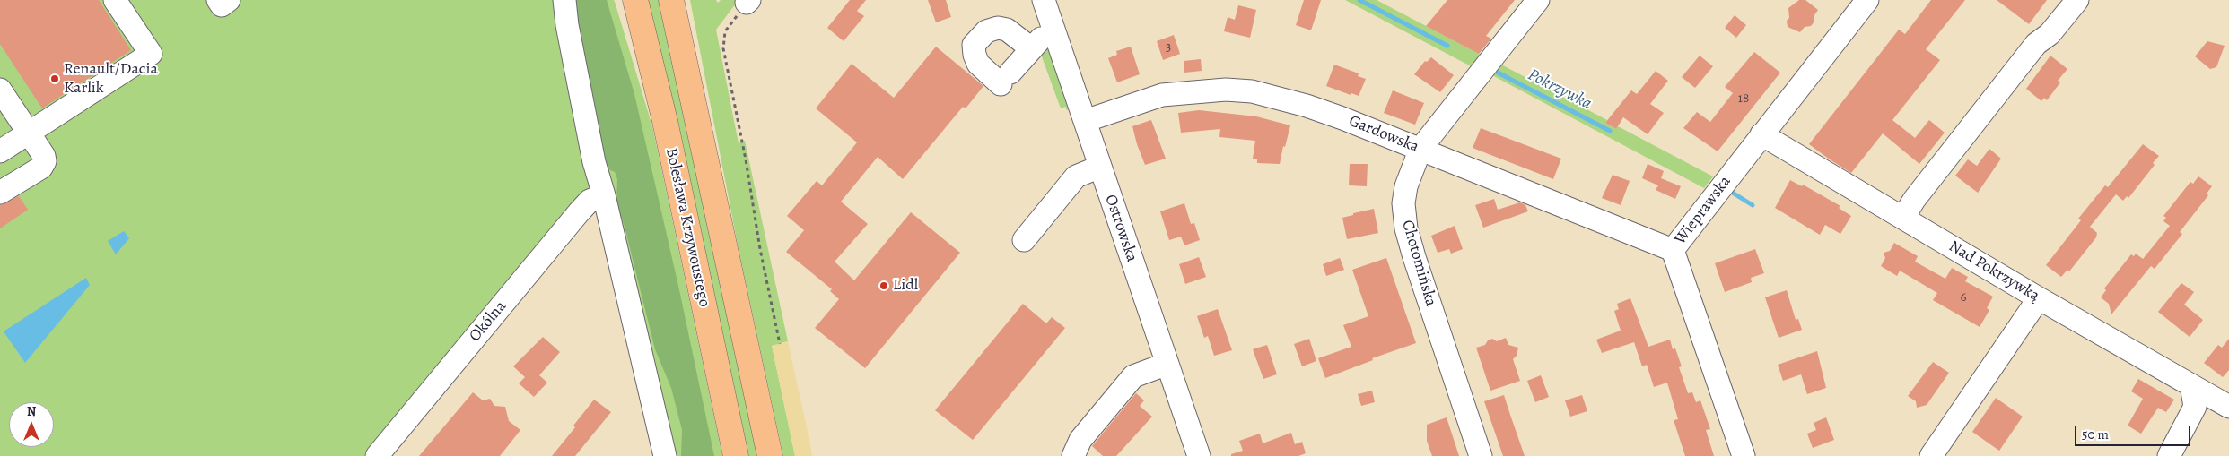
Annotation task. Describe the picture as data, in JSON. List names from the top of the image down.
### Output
{
  "streets": {
    "main road": ["Bolesława Krzywoustego"],
    "street": [
      "Gardowska",
      "Wieprawska",
      "Ostrowska",
      "Chotomińska",
      "Nad Pokrzywką",
      "Okólna"
    ]
  },
  "crossings": [
    ["Gardowska", "Wieprawska"],
    ["Gardowska", "Ostrowska"],
    ["Gardowska", "Chotomińska"],
    ["Wieprawska", "Nad Pokrzywką"]
  ],
  "water": ["Pokrzywka"],
  "places": ["Renault/Dacia Karlik", "Lidl"],
  "house_numbers": ["3", "18", "6"],
  "scale_bar": "50 m",
  "north": "top"
}
